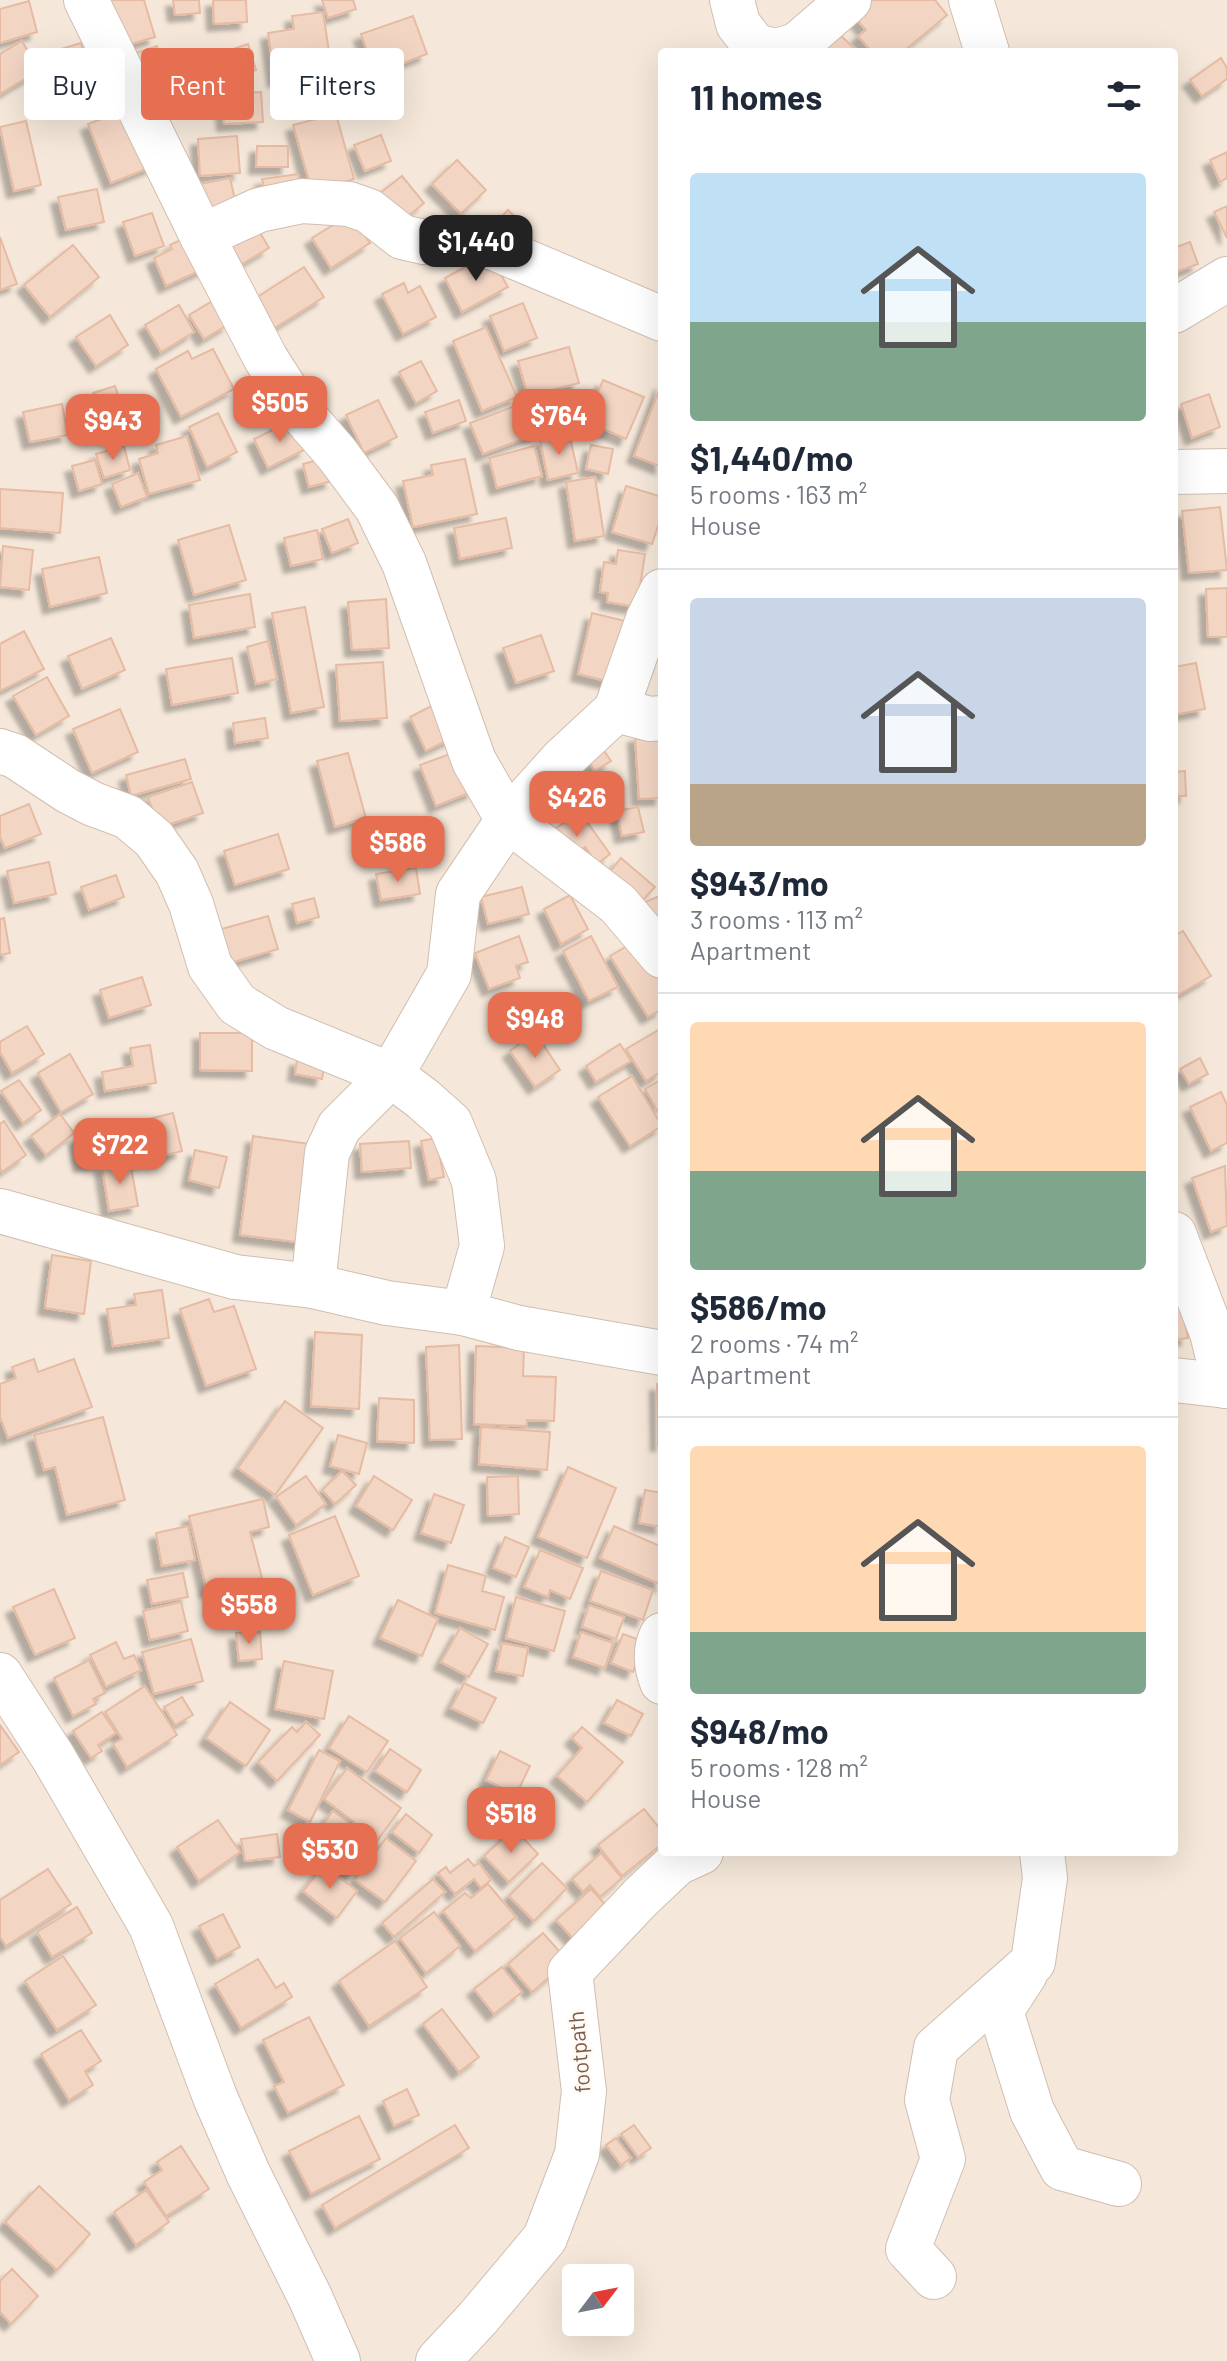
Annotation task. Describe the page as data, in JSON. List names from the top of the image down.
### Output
{
  "streets": {
    "street": ["footpath"]
  },
  "north": "top right",
  "page": {
    "chip": ["Buy", "Rent", "Filters"],
    "heading": "11 homes",
    "list": [
      {
        "name": "$1,440/mo",
        "note": "5 rooms · 163 m² · House"
      },
      {
        "name": "$943/mo",
        "note": "3 rooms · 113 m² · Apartment"
      },
      {
        "name": "$586/mo",
        "note": "2 rooms · 74 m² · Apartment"
      },
      {
        "name": "$948/mo",
        "note": "5 rooms · 128 m² · House"
      }
    ],
    "price": [
      "$1,440",
      "$505",
      "$764",
      "$943",
      "$426",
      "$586",
      "$948",
      "$722",
      "$558",
      "$518",
      "$530"
    ]
  }
}
